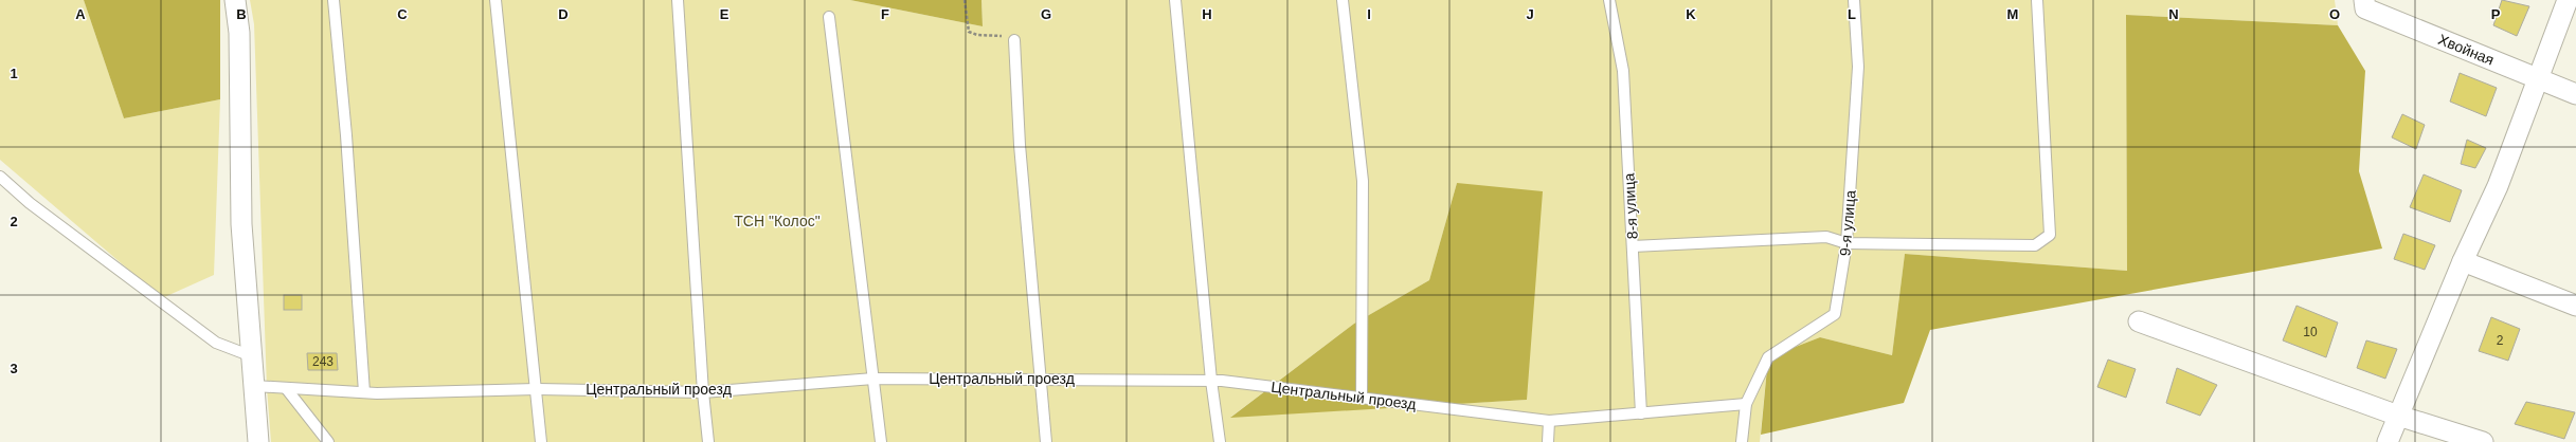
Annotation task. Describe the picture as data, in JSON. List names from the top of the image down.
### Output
{
  "streets": {
    "street": ["Хвойная"],
    "lane": ["8-я улица", "9-я улица", "Центральный проезд"]
  },
  "crossings": [
    ["8-я улица", "Центральный проезд"],
    ["9-я улица", "Центральный проезд"]
  ],
  "parks": ["ТСН \"Колос\""],
  "house_numbers": ["10", "2", "243"],
  "grid": {
    "columns": [
      "A",
      "B",
      "C",
      "D",
      "E",
      "F",
      "G",
      "H",
      "I",
      "J",
      "K",
      "L",
      "M",
      "N",
      "O",
      "P"
    ],
    "rows": ["1", "2", "3"]
  }
}
